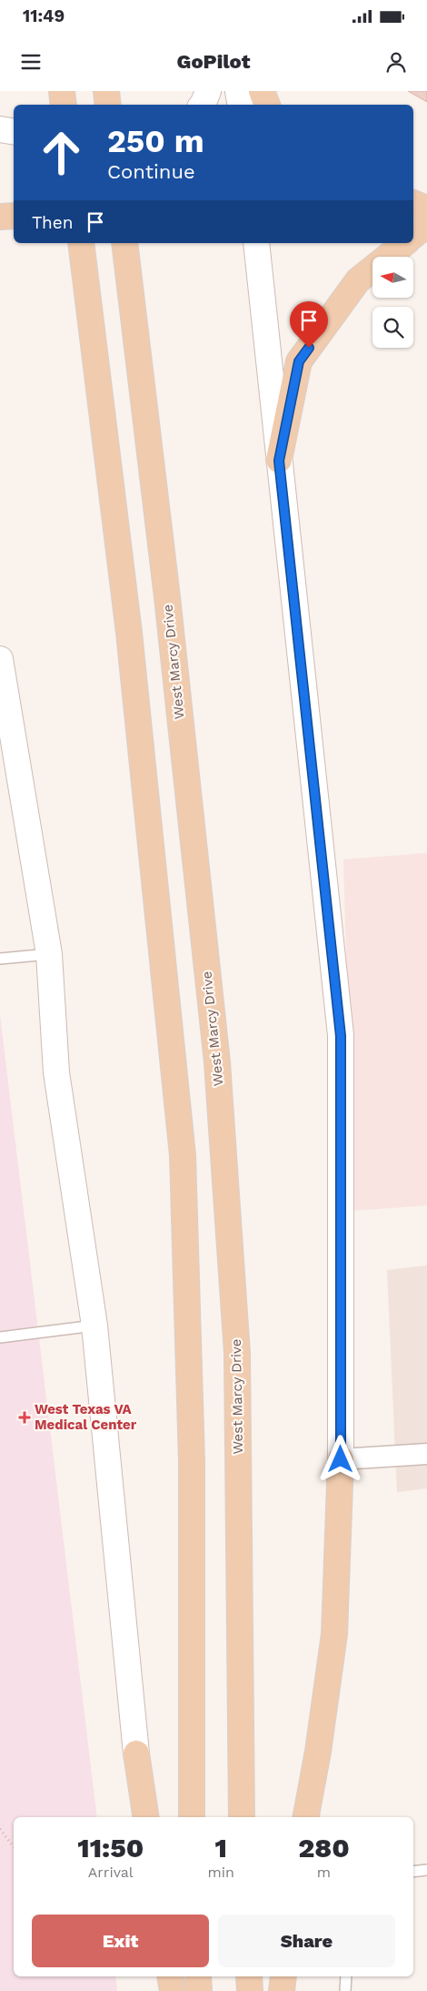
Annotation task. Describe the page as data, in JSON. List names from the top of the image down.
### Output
{
  "streets": {
    "main road": ["West Marcy Drive"]
  },
  "places": {
    "health": ["West Texas VA Medical Center"]
  },
  "north": "left",
  "page": {
    "status": "11:49",
    "header": "GoPilot",
    "turn": ["250 m", "Continue"],
    "then": "Then",
    "eta": [
      "11:50",
      "Arrival",
      "1",
      "min",
      "280",
      "m"
    ],
    "buttons": ["Exit", "Share"]
  }
}
